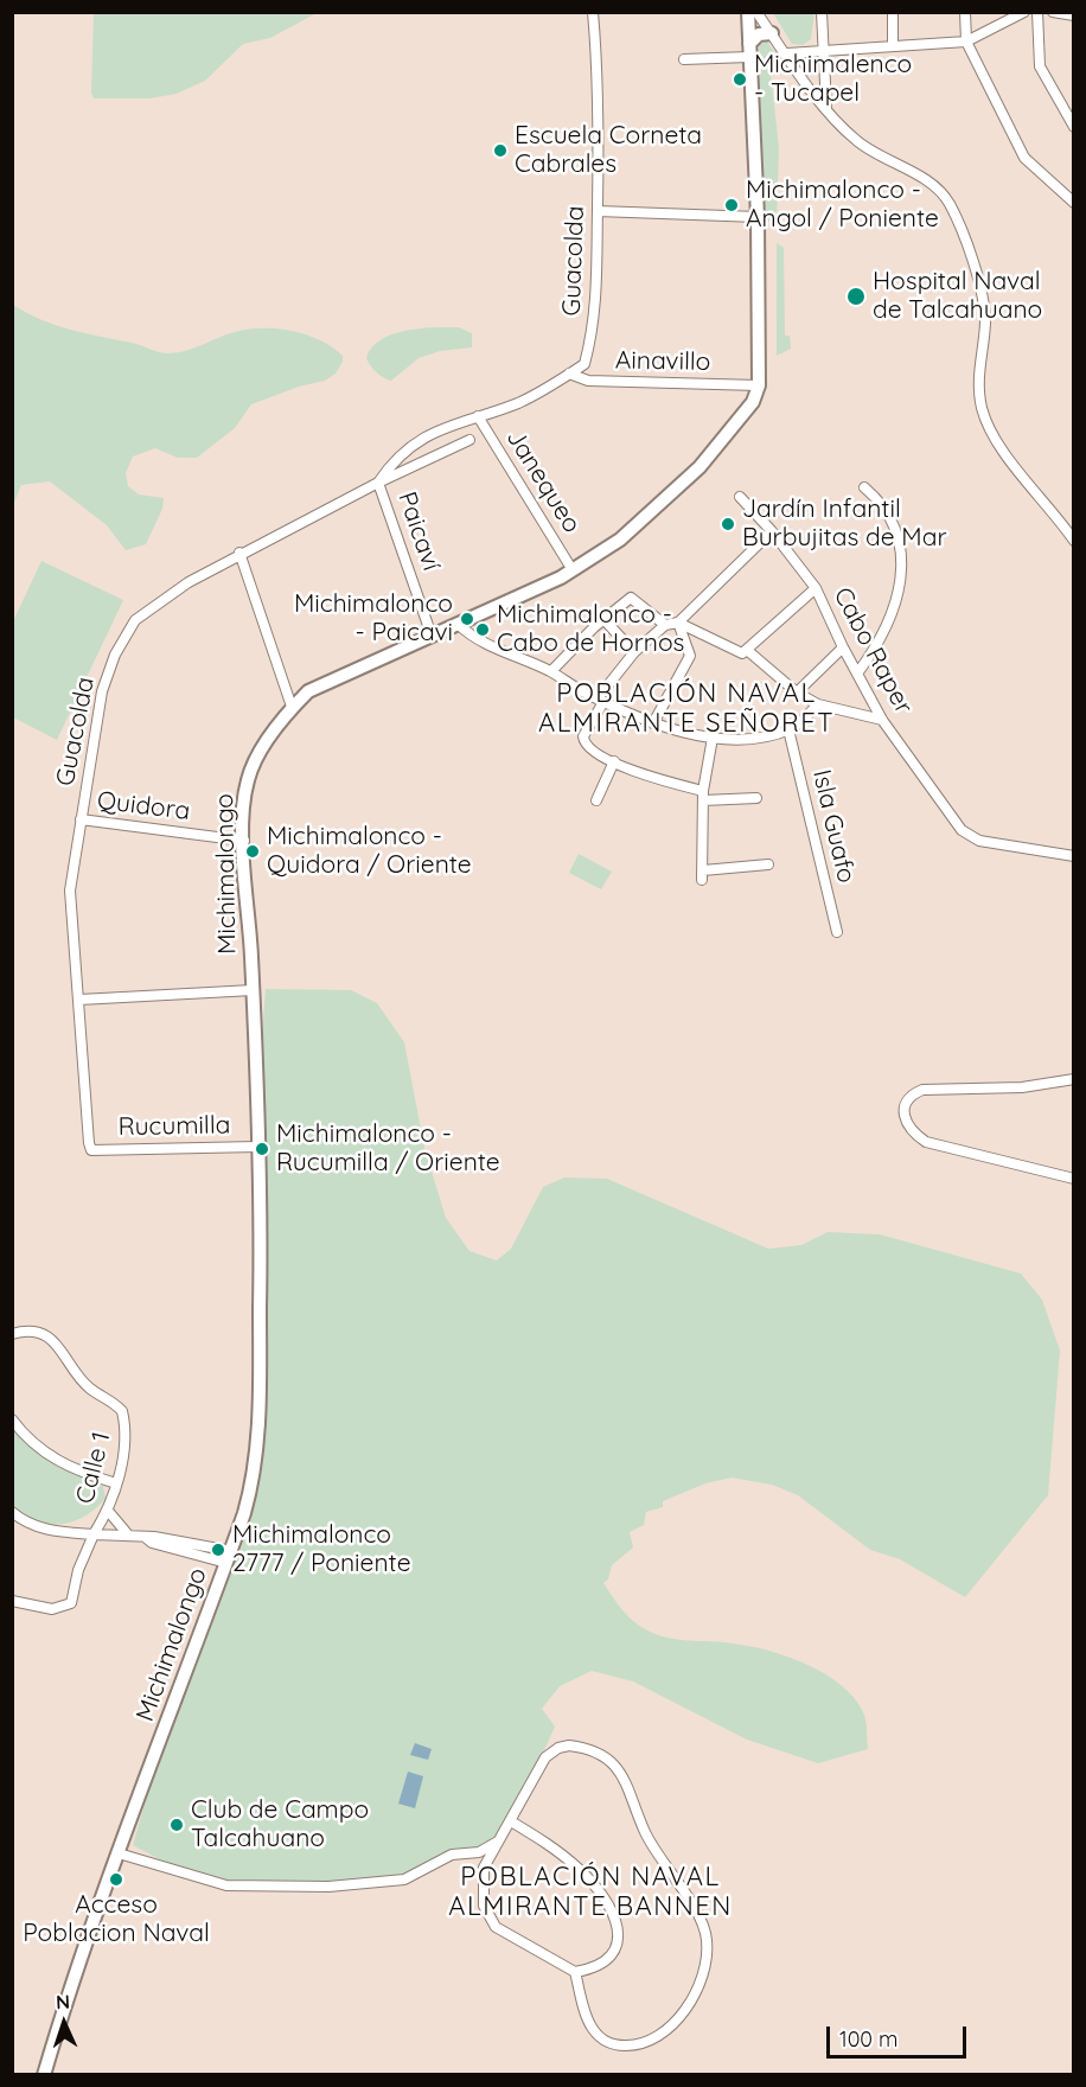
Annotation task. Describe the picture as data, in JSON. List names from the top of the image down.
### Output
{
  "streets": {
    "main road": ["Michimalongo"],
    "street": [
      "Guacolda",
      "Ainavillo",
      "Janequeo",
      "Paicaví",
      "Cabo Raper",
      "Quidora",
      "Isla Guafo",
      "Rucumilla",
      "Calle 1"
    ]
  },
  "crossings": [
    ["Guacolda", "Ainavillo"],
    ["Guacolda", "Paicaví"],
    ["Guacolda", "Quidora"],
    ["Guacolda", "Rucumilla"],
    ["Ainavillo", "Michimalongo"],
    ["Janequeo", "Michimalongo"],
    ["Paicaví", "Michimalongo"],
    ["Quidora", "Michimalongo"],
    ["Michimalongo", "Rucumilla"],
    ["Michimalongo", "Calle 1"]
  ],
  "districts": ["POBLACIÓN NAVAL ALMIRANTE SEÑORET", "POBLACIÓN NAVAL ALMIRANTE BANNEN"],
  "places": [
    "Michimalenco - Tucapel",
    "Escuela Corneta Cabrales",
    "Michimalonco - Angol / Poniente",
    "Hospital Naval de Talcahuano",
    "Jardín Infantil Burbujitas de Mar",
    "Michimalonco - Paicavi",
    "Michimalonco - Cabo de Hornos",
    "Michimalonco - Quidora / Oriente",
    "Michimalonco - Rucumilla / Oriente",
    "Michimalonco 2777 / Poniente",
    "Club de Campo Talcahuano",
    "Acceso Poblacion Naval"
  ],
  "scale_bar": "100 m",
  "north": "top"
}
